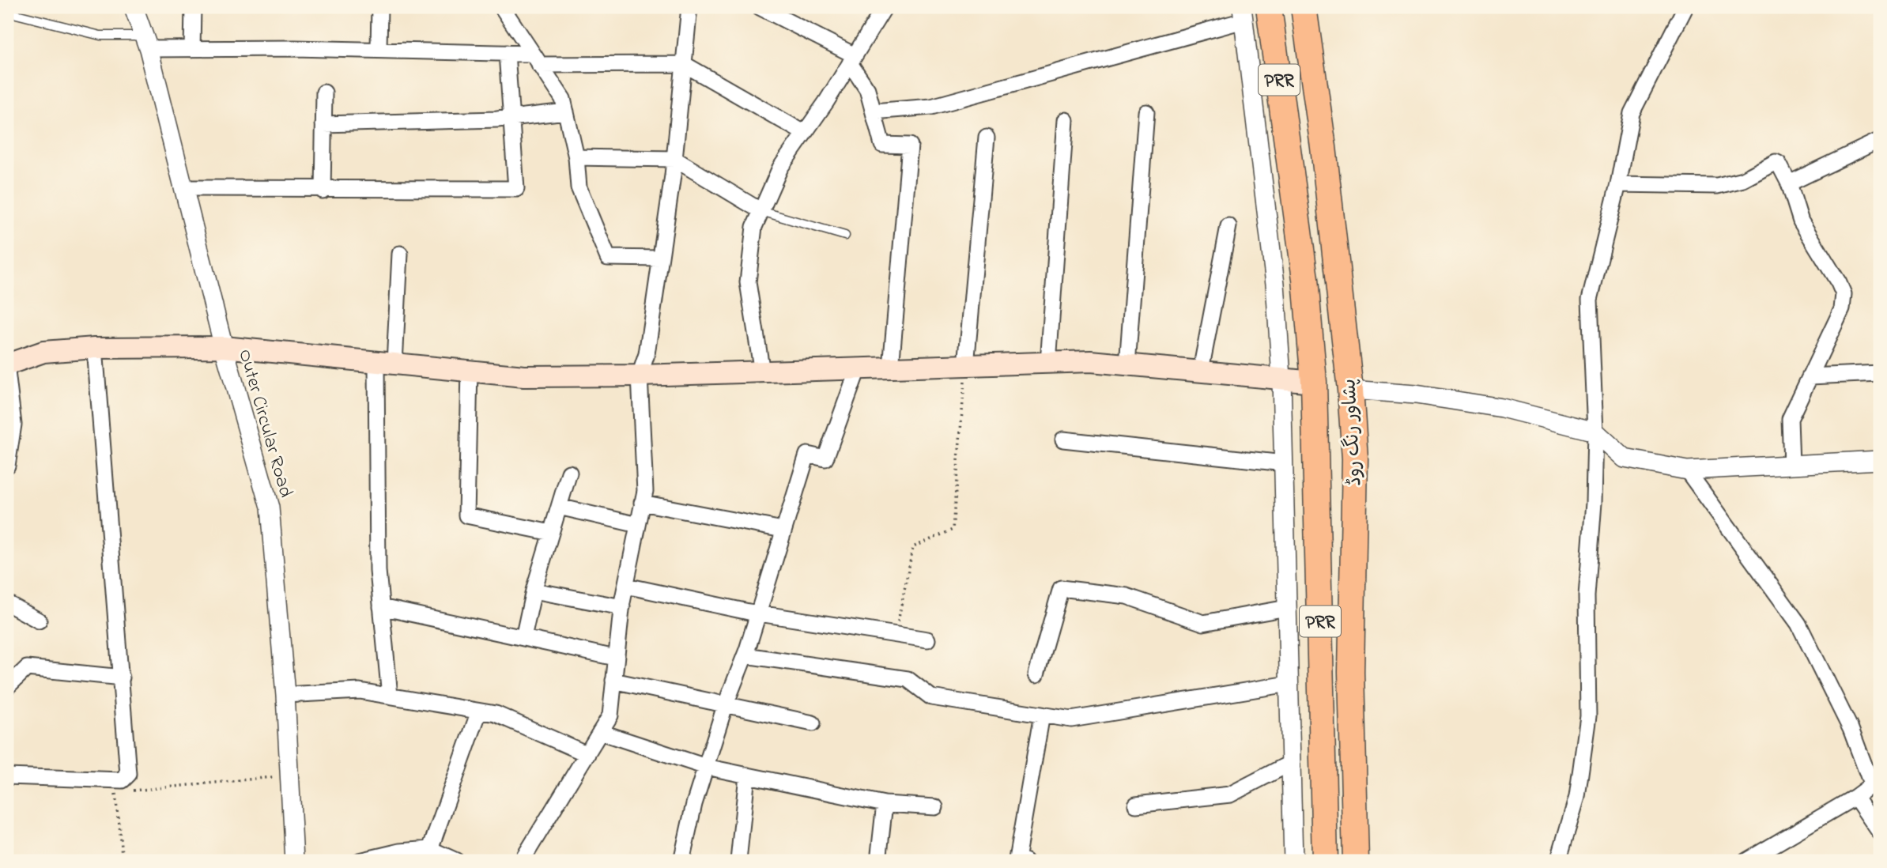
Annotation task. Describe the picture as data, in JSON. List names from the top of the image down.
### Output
{
  "streets": {
    "highway": ["PRR", "پشاور رنگ روڈ"],
    "street": ["Outer Circular Road"]
  }
}
